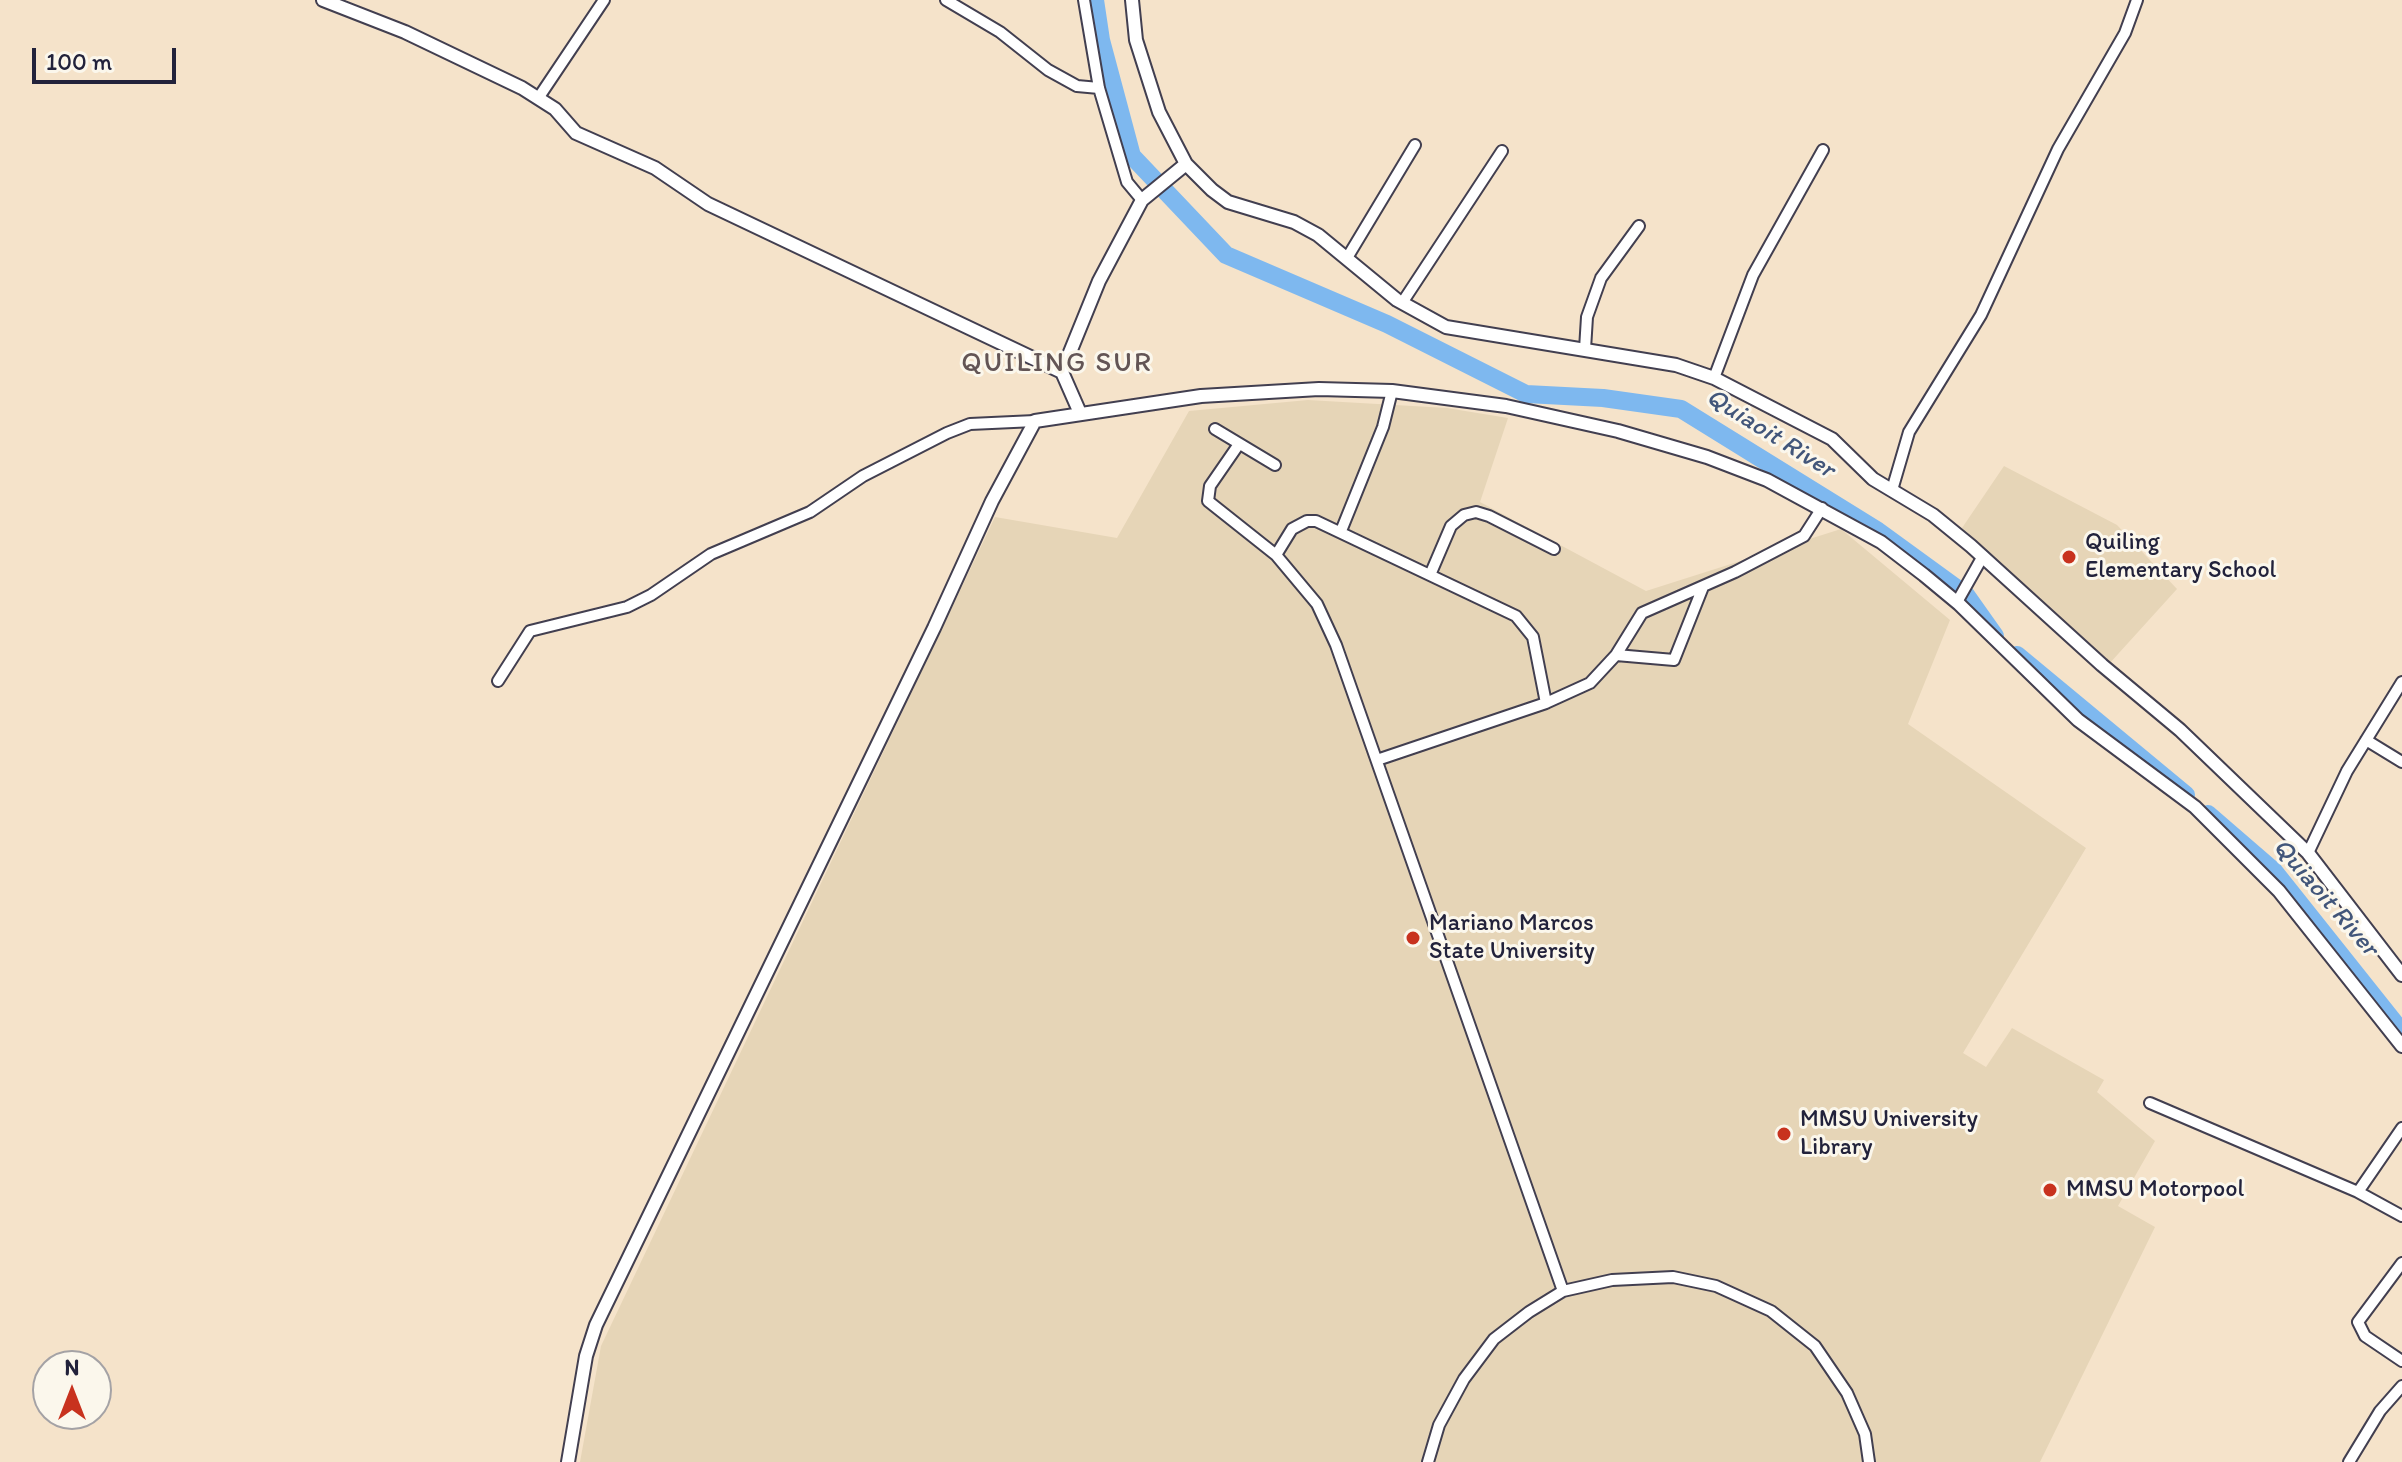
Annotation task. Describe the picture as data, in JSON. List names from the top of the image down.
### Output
{
  "districts": ["QUILING SUR"],
  "water": ["Quiaoit River"],
  "places": [
    "Quiling Elementary School",
    "Mariano Marcos State University",
    "MMSU University Library",
    "MMSU Motorpool"
  ],
  "scale_bar": "100 m",
  "north": "top"
}
